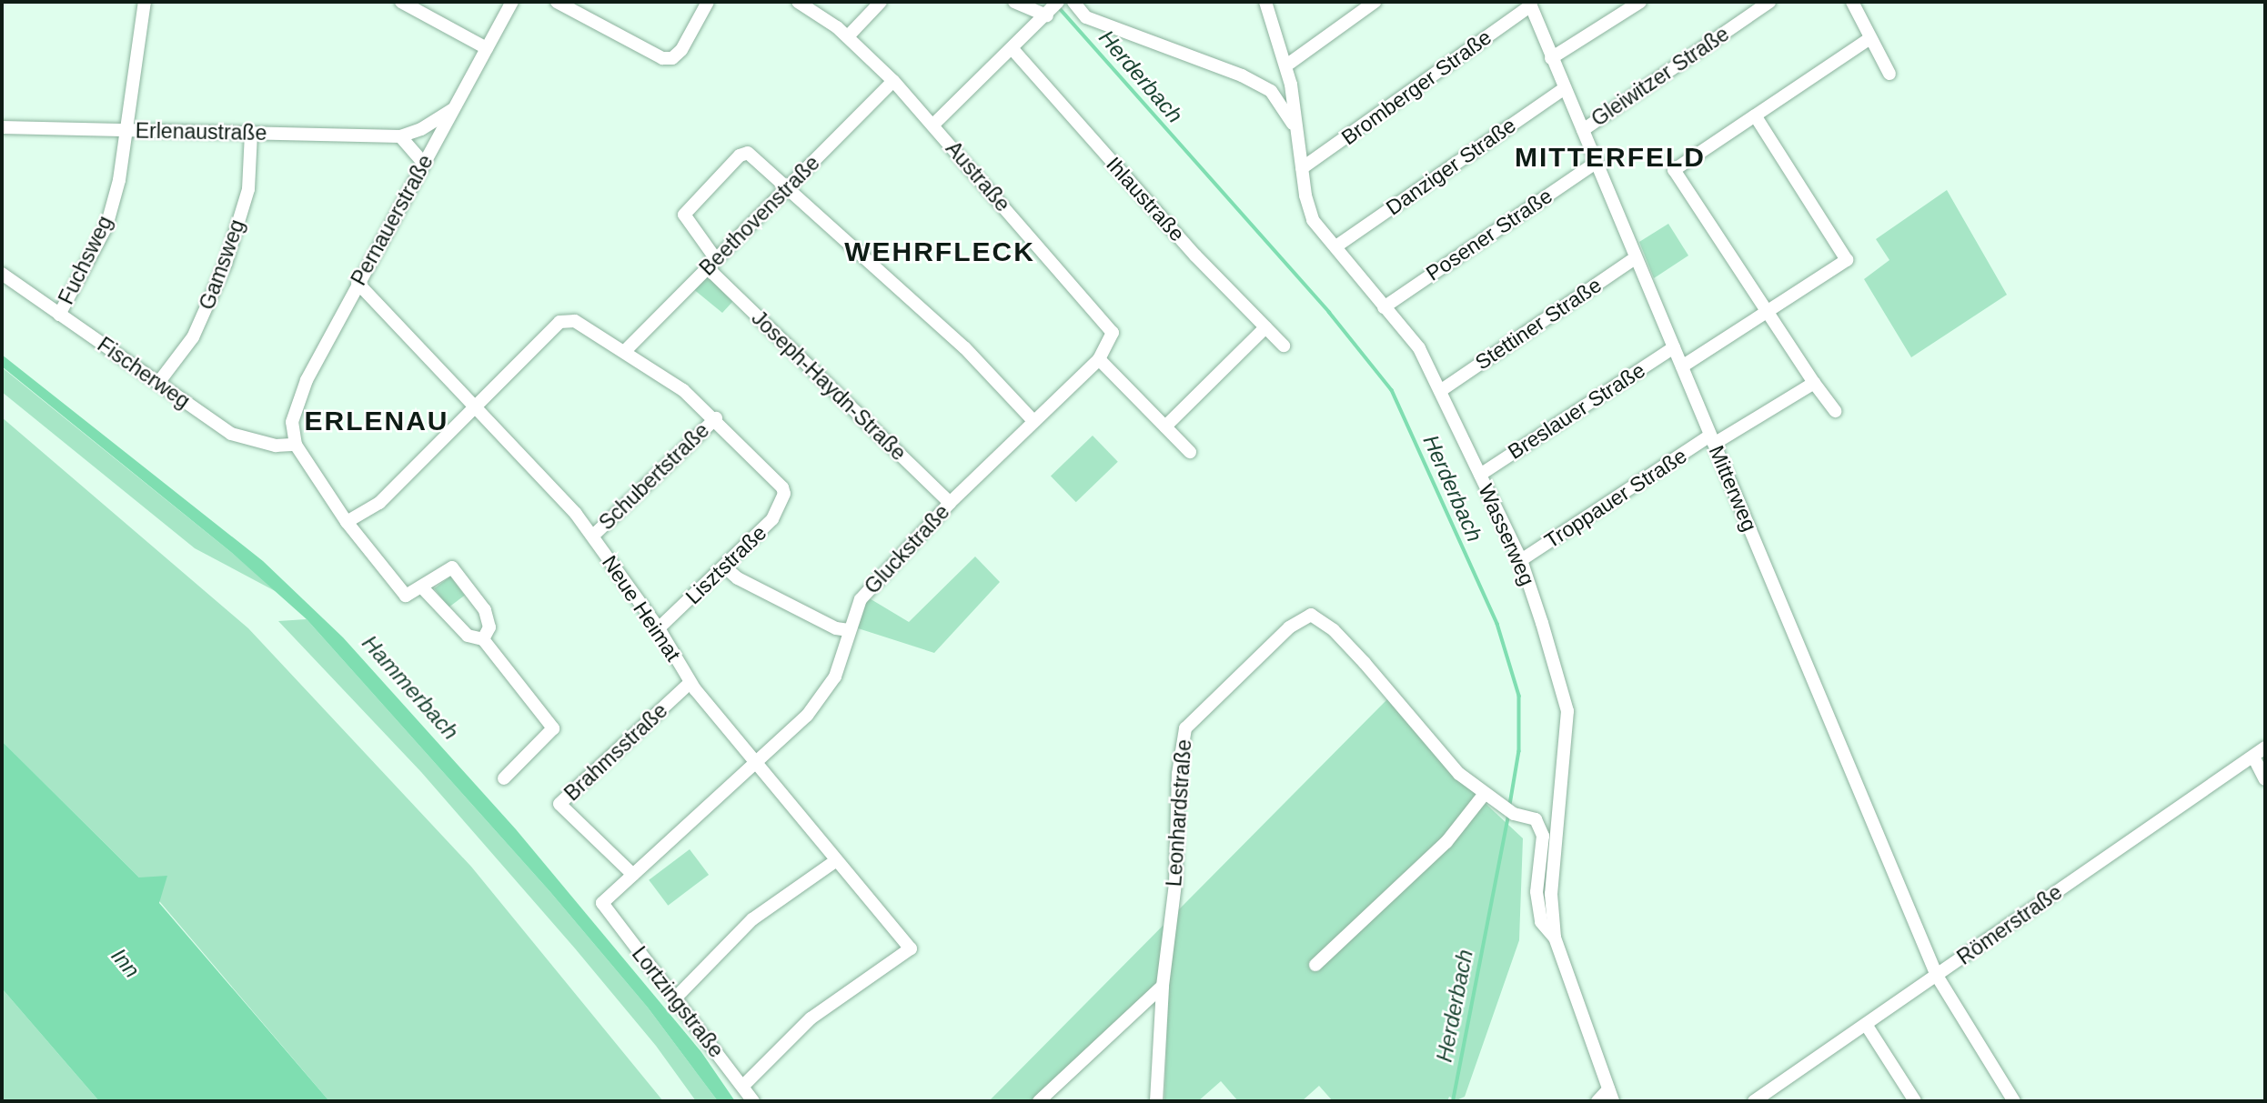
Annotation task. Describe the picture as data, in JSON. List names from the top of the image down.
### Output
{
  "streets": {
    "street": [
      "Gleiwitzer Straße",
      "Bromberger Straße",
      "Erlenaustraße",
      "Danziger Straße",
      "Austraße",
      "Ihlaustraße",
      "Beethovenstraße",
      "Pernauerstraße",
      "Posener Straße",
      "Fuchsweg",
      "Gamsweg",
      "Stettiner Straße",
      "Fischerweg",
      "Joseph-Haydn-Straße",
      "Breslauer Straße",
      "Schubertstraße",
      "Mitterweg",
      "Troppauer Straße",
      "Wasserweg",
      "Gluckstraße",
      "Lisztstraße",
      "Neue Heimat",
      "Brahmsstraße",
      "Leonhardstraße",
      "Römerstraße",
      "Lortzingstraße"
    ]
  },
  "crossings": [
    ["Gleiwitzer Straße", "Mitterweg"],
    ["Bromberger Straße", "Mitterweg"],
    ["Bromberger Straße", "Wasserweg"],
    ["Erlenaustraße", "Pernauerstraße"],
    ["Erlenaustraße", "Fuchsweg"],
    ["Erlenaustraße", "Gamsweg"],
    ["Danziger Straße", "Mitterweg"],
    ["Danziger Straße", "Wasserweg"],
    ["Austraße", "Beethovenstraße"],
    ["Austraße", "Gluckstraße"],
    ["Beethovenstraße", "Joseph-Haydn-Straße"],
    ["Pernauerstraße", "Fischerweg"],
    ["Pernauerstraße", "Neue Heimat"],
    ["Posener Straße", "Mitterweg"],
    ["Posener Straße", "Wasserweg"],
    ["Fuchsweg", "Fischerweg"],
    ["Gamsweg", "Fischerweg"],
    ["Stettiner Straße", "Mitterweg"],
    ["Stettiner Straße", "Wasserweg"],
    ["Joseph-Haydn-Straße", "Gluckstraße"],
    ["Breslauer Straße", "Mitterweg"],
    ["Breslauer Straße", "Wasserweg"],
    ["Schubertstraße", "Lisztstraße"],
    ["Schubertstraße", "Neue Heimat"],
    ["Mitterweg", "Troppauer Straße"],
    ["Mitterweg", "Römerstraße"],
    ["Troppauer Straße", "Wasserweg"],
    ["Gluckstraße", "Neue Heimat"],
    ["Gluckstraße", "Brahmsstraße"],
    ["Gluckstraße", "Lortzingstraße"],
    ["Lisztstraße", "Neue Heimat"],
    ["Neue Heimat", "Brahmsstraße"],
    ["Neue Heimat", "Lortzingstraße"]
  ],
  "districts": ["MITTERFELD", "WEHRFLECK", "ERLENAU"],
  "water": ["Herderbach", "Hammerbach", "Inn"]
}
